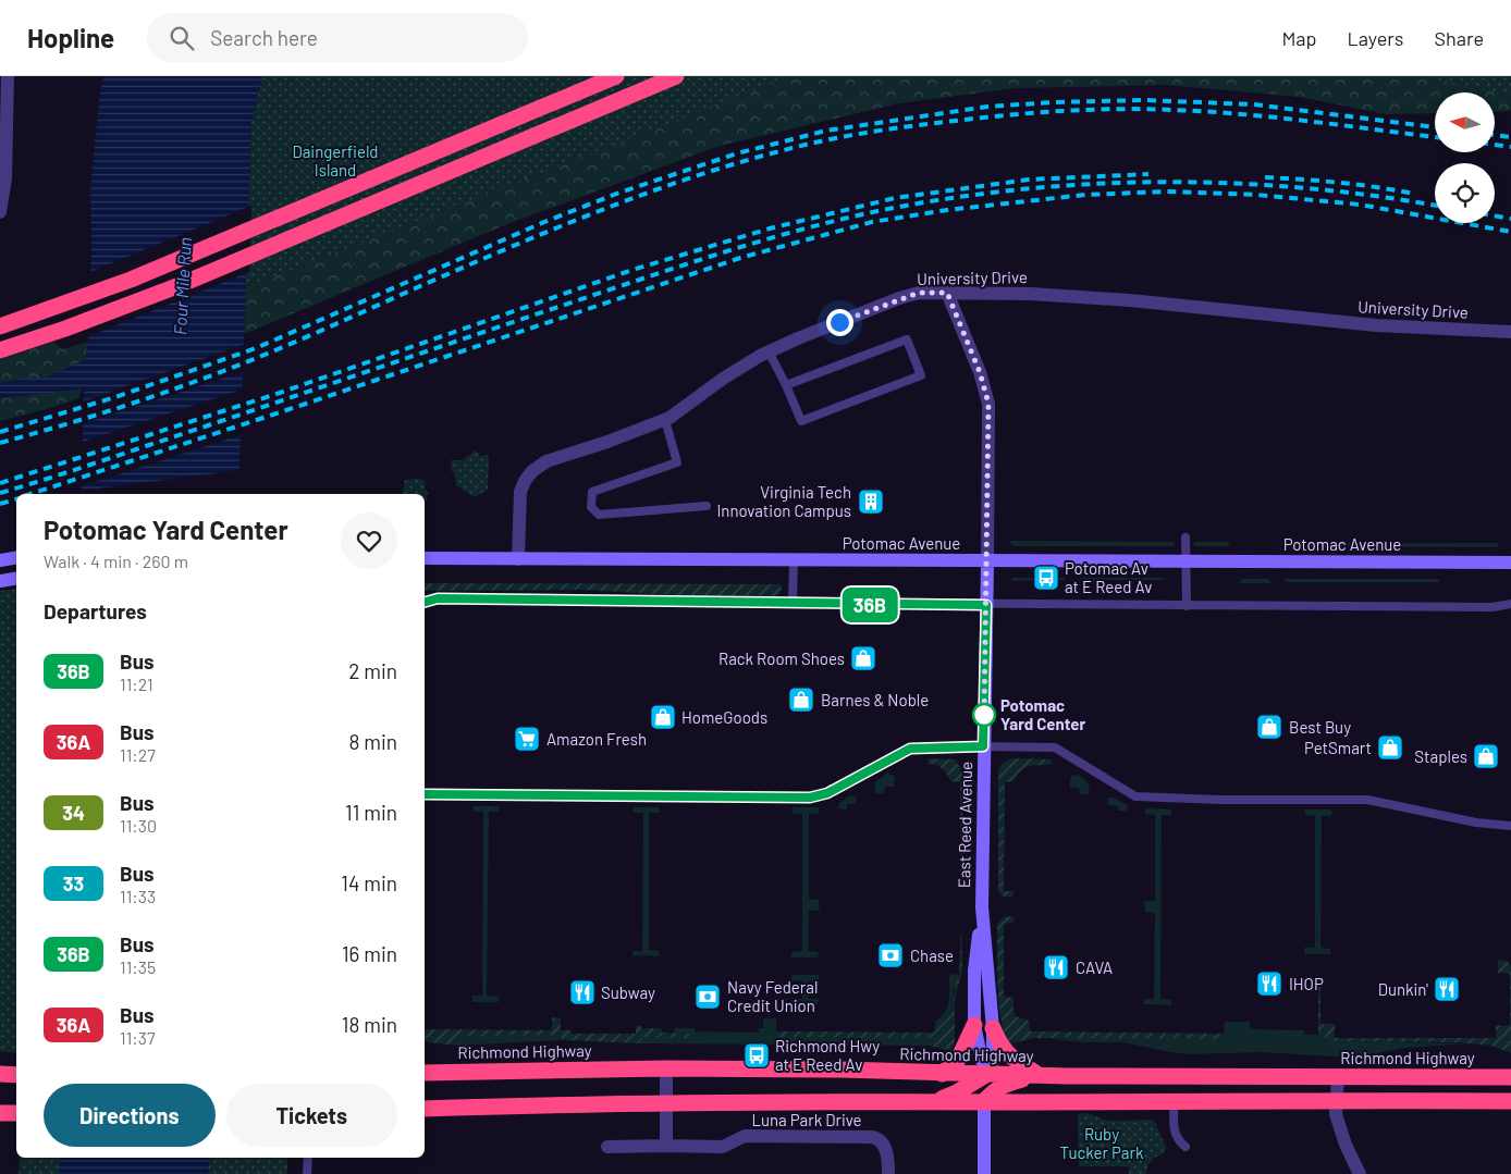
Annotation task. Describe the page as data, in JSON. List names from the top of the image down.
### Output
{
  "streets": {
    "highway": ["Richmond Highway"],
    "street": [
      "University Drive",
      "Potomac Avenue",
      "East Reed Avenue",
      "Luna Park Drive"
    ]
  },
  "crossings": [
    ["University Drive", "Potomac Avenue"],
    ["University Drive", "East Reed Avenue"],
    ["Potomac Avenue", "East Reed Avenue"],
    ["East Reed Avenue", "Richmond Highway"]
  ],
  "water": ["Four Mile Run"],
  "parks": ["Daingerfield Island", "Ruby Tucker Park"],
  "places": {
    "building": ["Virginia Tech Innovation Campus"],
    "bus stop": ["Potomac Av at E Reed Av", "Richmond Hwy at E Reed Av"],
    "shop": [
      "Rack Room Shoes",
      "Barnes & Noble",
      "HomeGoods",
      "Best Buy",
      "PetSmart",
      "Staples"
    ],
    "other": ["Potomac Yard Center"],
    "supermarket": ["Amazon Fresh"],
    "bank": ["Chase", "Navy Federal Credit Union"],
    "restaurant": [
      "CAVA",
      "IHOP",
      "Dunkin'",
      "Subway"
    ]
  },
  "lines": ["bus line 36B"],
  "north": "left",
  "page": {
    "header": "Hopline",
    "search": "Search here",
    "nav": ["Map", "Layers", "Share"],
    "on_map": "36B",
    "heading": [
      ["Potomac Yard Center", "Walk · 4 min · 260 m"],
      "Departures"
    ],
    "list": [
      {
        "mark": "36B",
        "name": "Bus",
        "note": "11:21",
        "value": "2 min"
      },
      {
        "mark": "36A",
        "name": "Bus",
        "note": "11:27",
        "value": "8 min"
      },
      {
        "mark": "34",
        "name": "Bus",
        "note": "11:30",
        "value": "11 min"
      },
      {
        "mark": "33",
        "name": "Bus",
        "note": "11:33",
        "value": "14 min"
      },
      {
        "mark": "36B",
        "name": "Bus",
        "note": "11:35",
        "value": "16 min"
      },
      {
        "mark": "36A",
        "name": "Bus",
        "note": "11:37",
        "value": "18 min"
      }
    ],
    "buttons": ["Directions", "Tickets"]
  }
}
